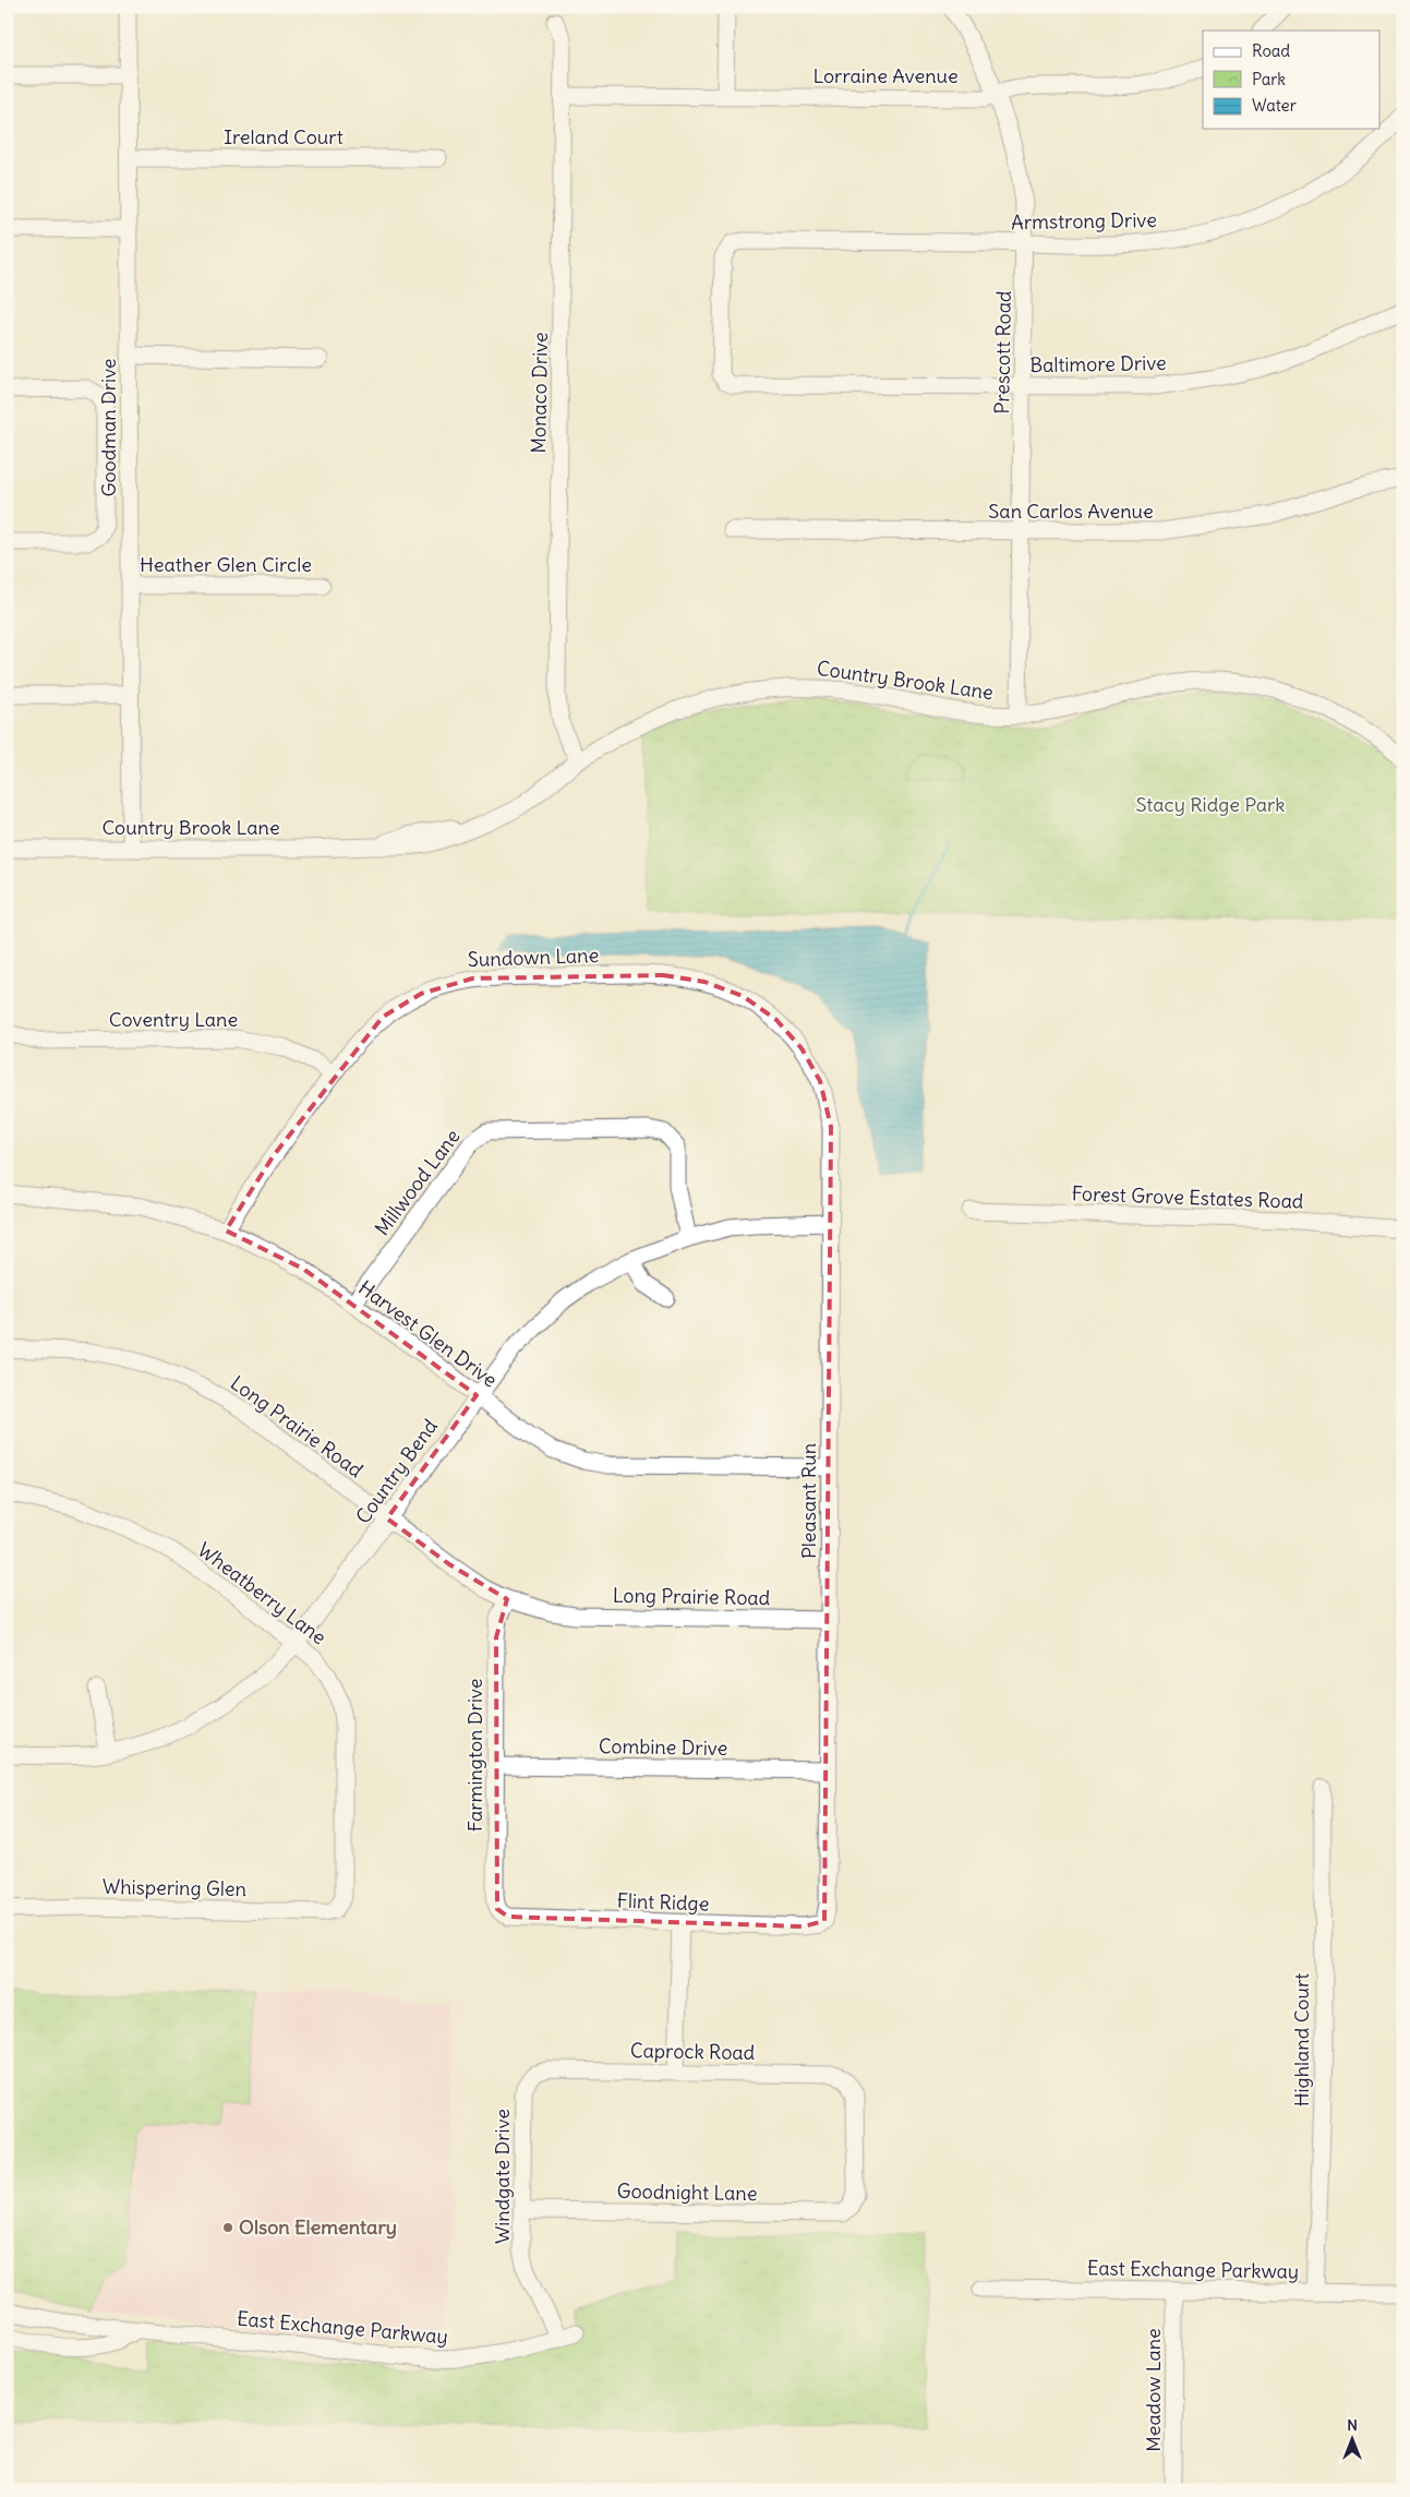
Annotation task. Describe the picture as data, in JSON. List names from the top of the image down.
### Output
{
  "streets": {
    "street": [
      "Lorraine Avenue",
      "Ireland Court",
      "Armstrong Drive",
      "Prescott Road",
      "Baltimore Drive",
      "Monaco Drive",
      "Goodman Drive",
      "San Carlos Avenue",
      "Heather Glen Circle",
      "Country Brook Lane",
      "Sundown Lane",
      "Coventry Lane",
      "Millwood Lane",
      "Forest Grove Estates Road",
      "Harvest Glen Drive",
      "Long Prairie Road",
      "Country Bend",
      "Pleasant Run",
      "Wheatberry Lane",
      "Combine Drive",
      "Farmington Drive",
      "Whispering Glen",
      "Flint Ridge",
      "Highland Court",
      "Caprock Road",
      "Windgate Drive",
      "Goodnight Lane",
      "East Exchange Parkway",
      "Meadow Lane"
    ]
  },
  "crossings": [
    ["Lorraine Avenue", "Prescott Road"],
    ["Lorraine Avenue", "Monaco Drive"],
    ["Ireland Court", "Goodman Drive"],
    ["Armstrong Drive", "Prescott Road"],
    ["Armstrong Drive", "Baltimore Drive"],
    ["Prescott Road", "Baltimore Drive"],
    ["Prescott Road", "San Carlos Avenue"],
    ["Prescott Road", "Country Brook Lane"],
    ["Monaco Drive", "Country Brook Lane"],
    ["Goodman Drive", "Heather Glen Circle"],
    ["Goodman Drive", "Country Brook Lane"],
    ["Sundown Lane", "Coventry Lane"],
    ["Sundown Lane", "Harvest Glen Drive"],
    ["Sundown Lane", "Pleasant Run"],
    ["Millwood Lane", "Harvest Glen Drive"],
    ["Millwood Lane", "Country Bend"],
    ["Harvest Glen Drive", "Country Bend"],
    ["Harvest Glen Drive", "Pleasant Run"],
    ["Long Prairie Road", "Country Bend"],
    ["Long Prairie Road", "Pleasant Run"],
    ["Long Prairie Road", "Farmington Drive"],
    ["Country Bend", "Pleasant Run"],
    ["Country Bend", "Wheatberry Lane"],
    ["Pleasant Run", "Combine Drive"],
    ["Pleasant Run", "Flint Ridge"],
    ["Wheatberry Lane", "Whispering Glen"],
    ["Combine Drive", "Farmington Drive"],
    ["Farmington Drive", "Flint Ridge"],
    ["Highland Court", "East Exchange Parkway"],
    ["Caprock Road", "Windgate Drive"],
    ["Caprock Road", "Goodnight Lane"],
    ["Windgate Drive", "Goodnight Lane"],
    ["Windgate Drive", "East Exchange Parkway"],
    ["East Exchange Parkway", "Meadow Lane"]
  ],
  "parks": ["Stacy Ridge Park"],
  "places": ["Olson Elementary"],
  "legend": ["Road", "Park", "Water"],
  "north": "top"
}
